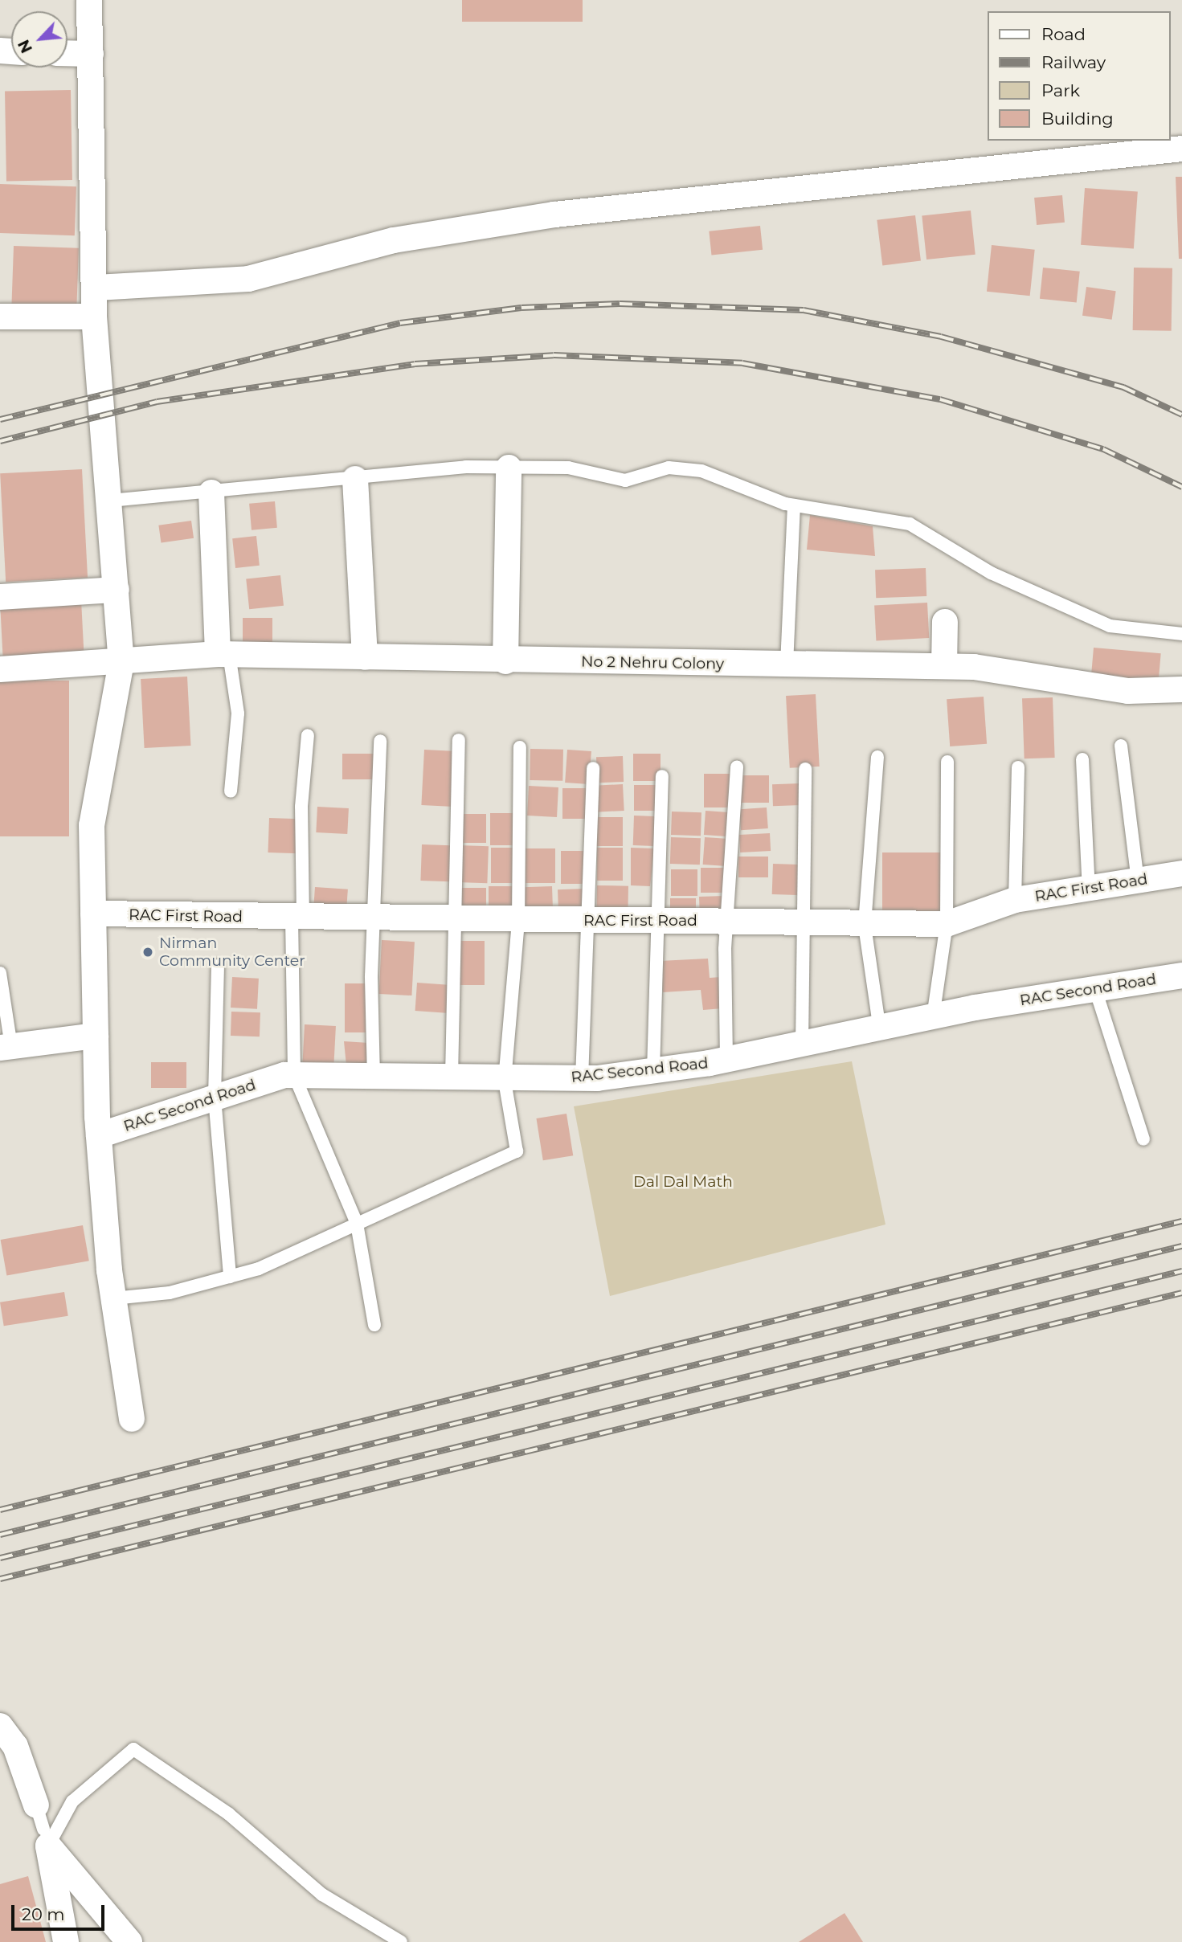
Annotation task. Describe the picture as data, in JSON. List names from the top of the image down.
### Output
{
  "streets": {
    "street": ["No 2 Nehru Colony", "RAC First Road", "RAC Second Road"]
  },
  "parks": ["Dal Dal Math"],
  "places": ["Nirman Community Center"],
  "legend": [
    "Road",
    "Railway",
    "Park",
    "Building"
  ],
  "scale_bar": "20 m",
  "north": "bottom left"
}
